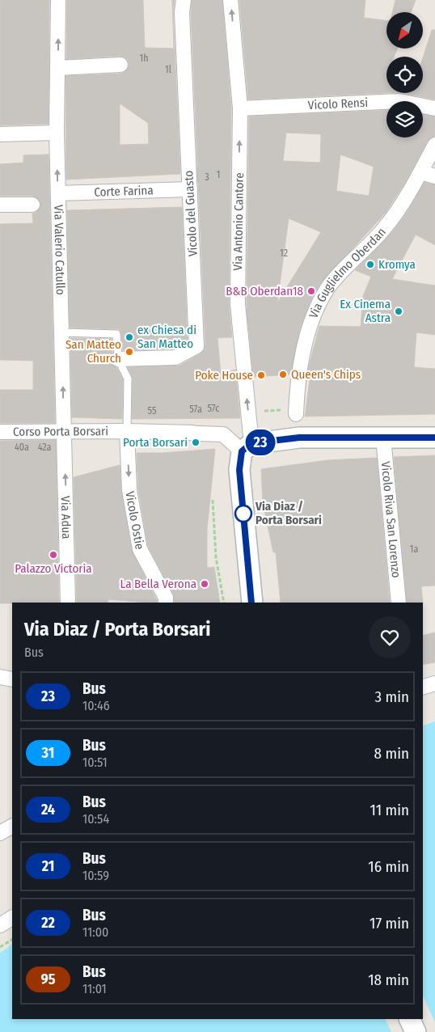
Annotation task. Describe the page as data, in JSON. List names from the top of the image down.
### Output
{
  "streets": {
    "street": [
      "Vicolo Rensi",
      "Corte Farina",
      "Vicolo del Guasto",
      "Via Antonio Cantore",
      "Via Valerio Catullo",
      "Via Guglielmo Oberdan",
      "Corso Porta Borsari",
      "Via Adua",
      "Vicolo Ostie",
      "Vicolo Riva San Lorenzo"
    ]
  },
  "crossings": [
    ["Vicolo Rensi", "Via Antonio Cantore"],
    ["Corte Farina", "Vicolo del Guasto"],
    ["Corte Farina", "Via Valerio Catullo"],
    ["Via Antonio Cantore", "Corso Porta Borsari"],
    ["Via Valerio Catullo", "Corso Porta Borsari"],
    ["Via Valerio Catullo", "Via Adua"],
    ["Corso Porta Borsari", "Via Adua"],
    ["Corso Porta Borsari", "Vicolo Ostie"]
  ],
  "one_way": ["Via Antonio Cantore", "Via Valerio Catullo", "Via Adua"],
  "places": [
    "Kromya",
    "B&B Oberdan18",
    "Ex Cinema Astra",
    "ex Chiesa di San Matteo",
    "San Matteo Church",
    "Queen's Chips",
    "Poke House",
    "Porta Borsari",
    "Via Diaz / Porta Borsari",
    "Palazzo Victoria",
    "La Bella Verona"
  ],
  "lines": ["bus line 23"],
  "house_numbers": [
    "1h",
    "1l",
    "1",
    "3",
    "12",
    "57c",
    "57a",
    "55",
    "40a",
    "42a",
    "1a"
  ],
  "north": "bottom left",
  "page": {
    "on_map": "23",
    "heading": ["Via Diaz / Porta Borsari", "Bus"],
    "list": [
      {
        "mark": "23",
        "name": "Bus",
        "note": "10:46",
        "value": "3 min"
      },
      {
        "mark": "31",
        "name": "Bus",
        "note": "10:51",
        "value": "8 min"
      },
      {
        "mark": "24",
        "name": "Bus",
        "note": "10:54",
        "value": "11 min"
      },
      {
        "mark": "21",
        "name": "Bus",
        "note": "10:59",
        "value": "16 min"
      },
      {
        "mark": "22",
        "name": "Bus",
        "note": "11:00",
        "value": "17 min"
      },
      {
        "mark": "95",
        "name": "Bus",
        "note": "11:01",
        "value": "18 min"
      }
    ]
  }
}
